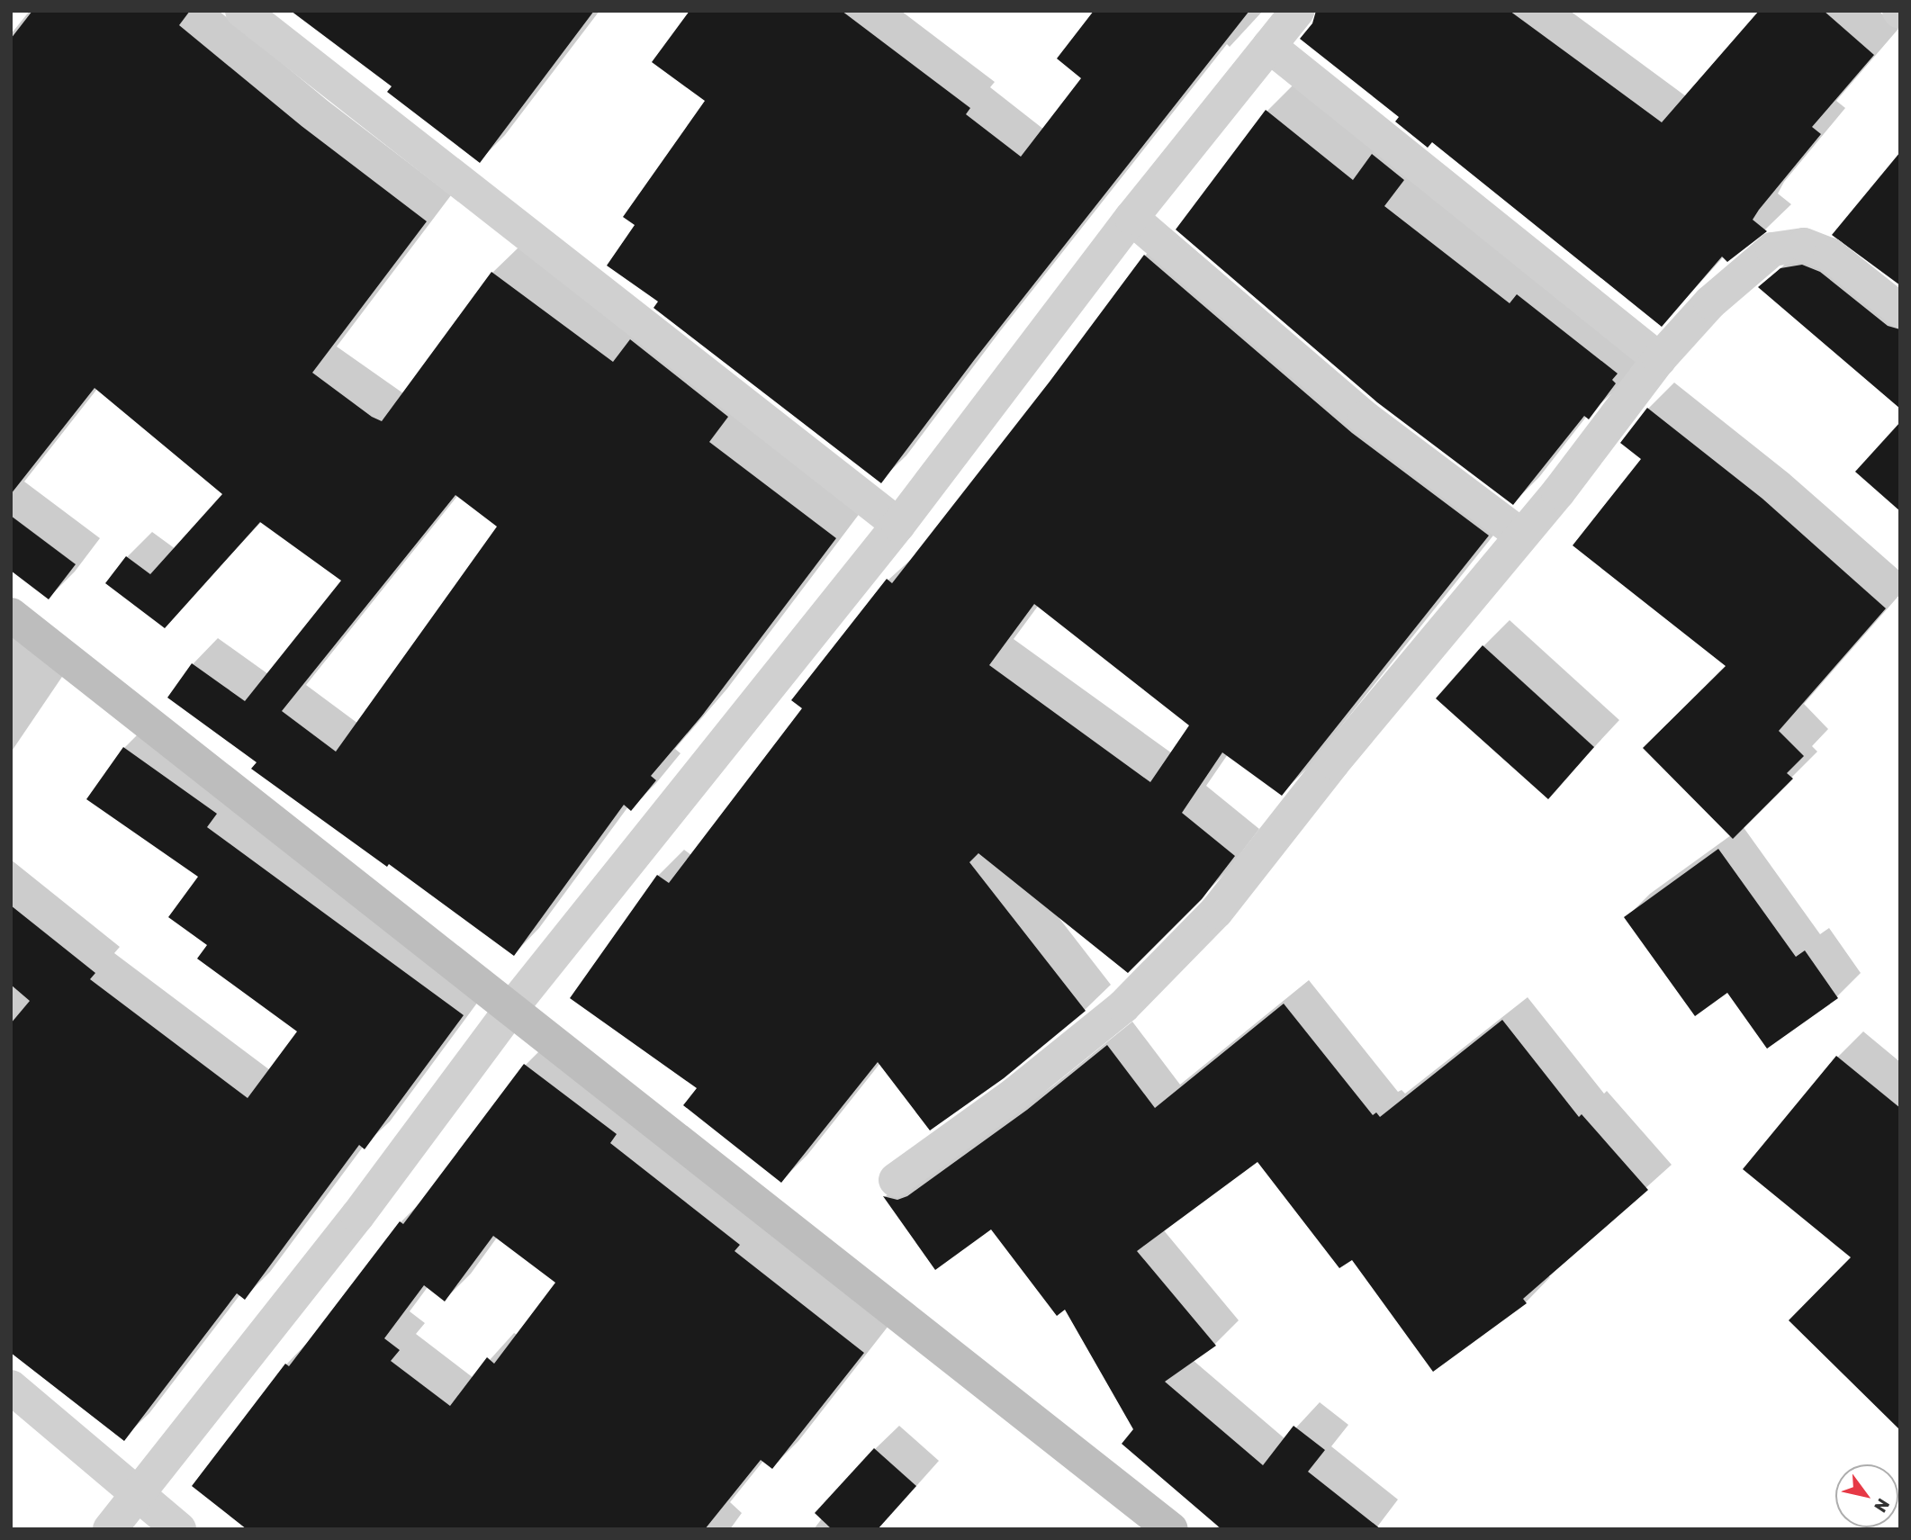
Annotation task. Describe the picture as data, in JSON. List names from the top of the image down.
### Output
{
  "north": "bottom right"
}
